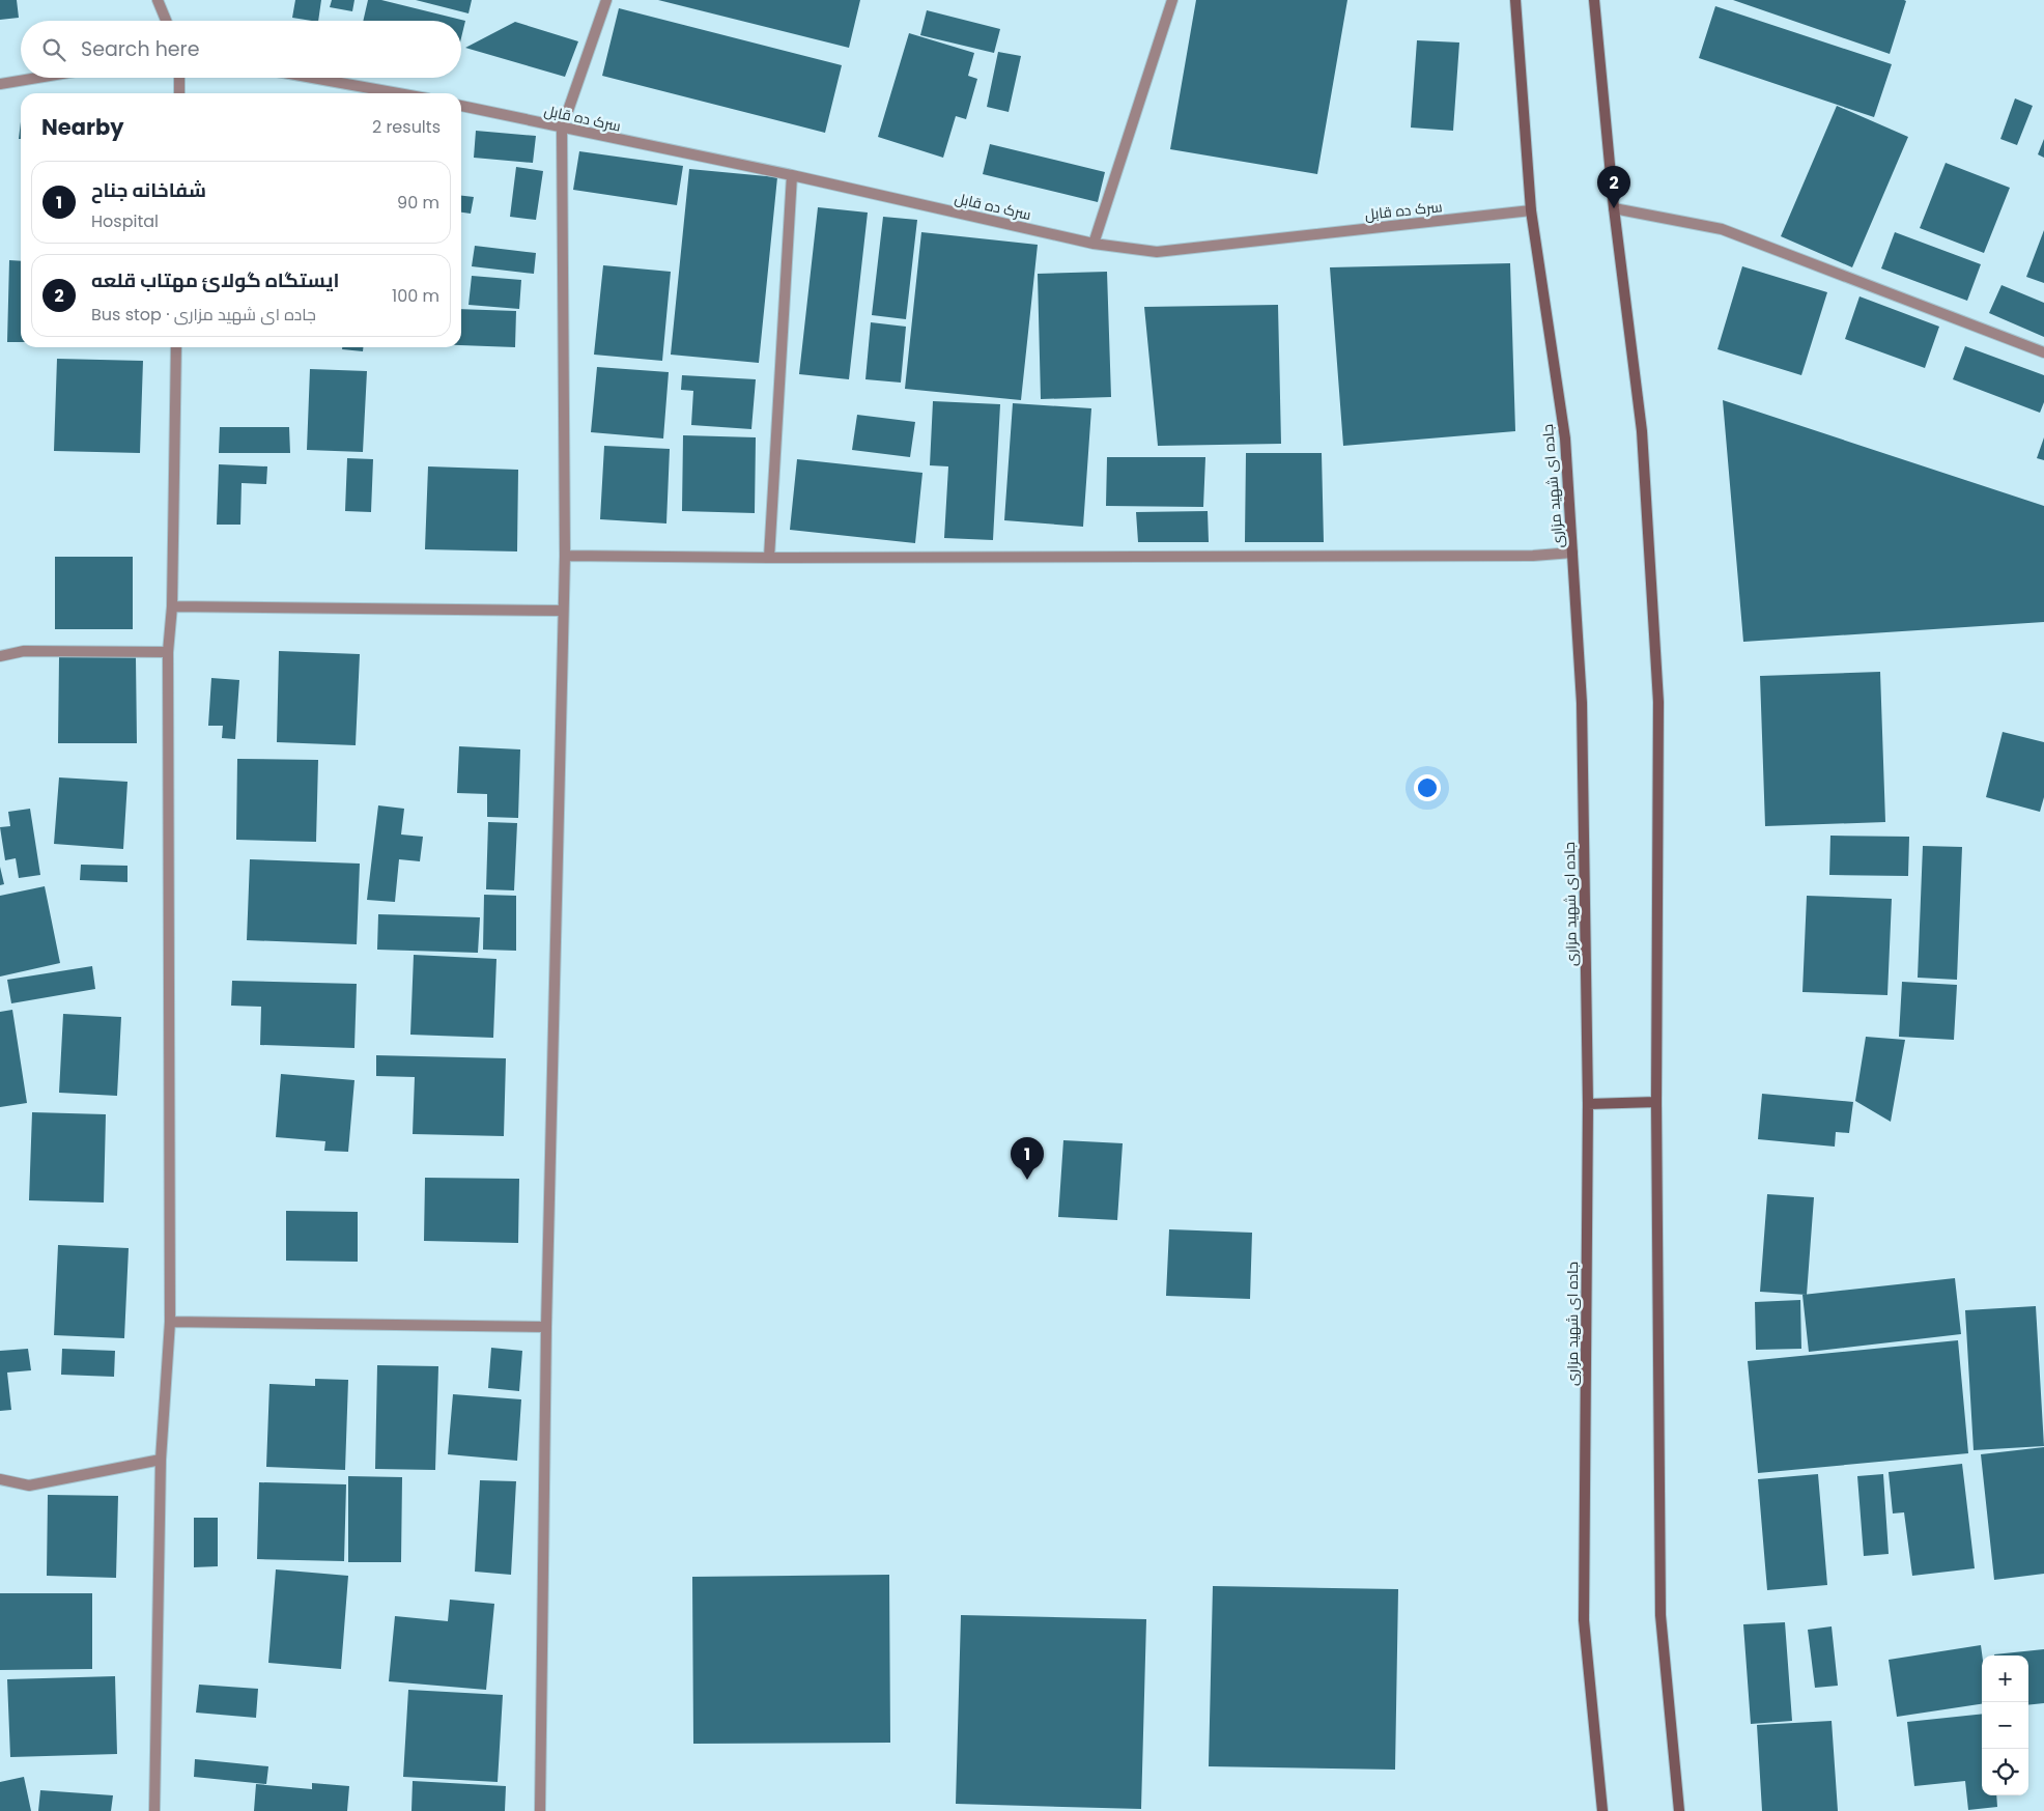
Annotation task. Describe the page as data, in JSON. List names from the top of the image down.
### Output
{
  "streets": {
    "main road": ["جاده ای شهید مزاری"],
    "street": ["سرک ده قابل"]
  },
  "crossings": [
    ["سرک ده قابل", "جاده ای شهید مزاری"]
  ],
  "page": {
    "search": "Search here",
    "heading": ["Nearby", "2 results"],
    "list": [
      {
        "mark": "1",
        "name": "شفاخانه جناح",
        "note": "Hospital",
        "value": "90 m"
      },
      {
        "mark": "2",
        "name": "ایستگاه گولائ مهتاب قلعه",
        "note": "Bus stop · جاده ای شهید مزاری",
        "value": "100 m"
      }
    ],
    "pins": ["2", "1"],
    "map_buttons": ["+", "−"]
  }
}
